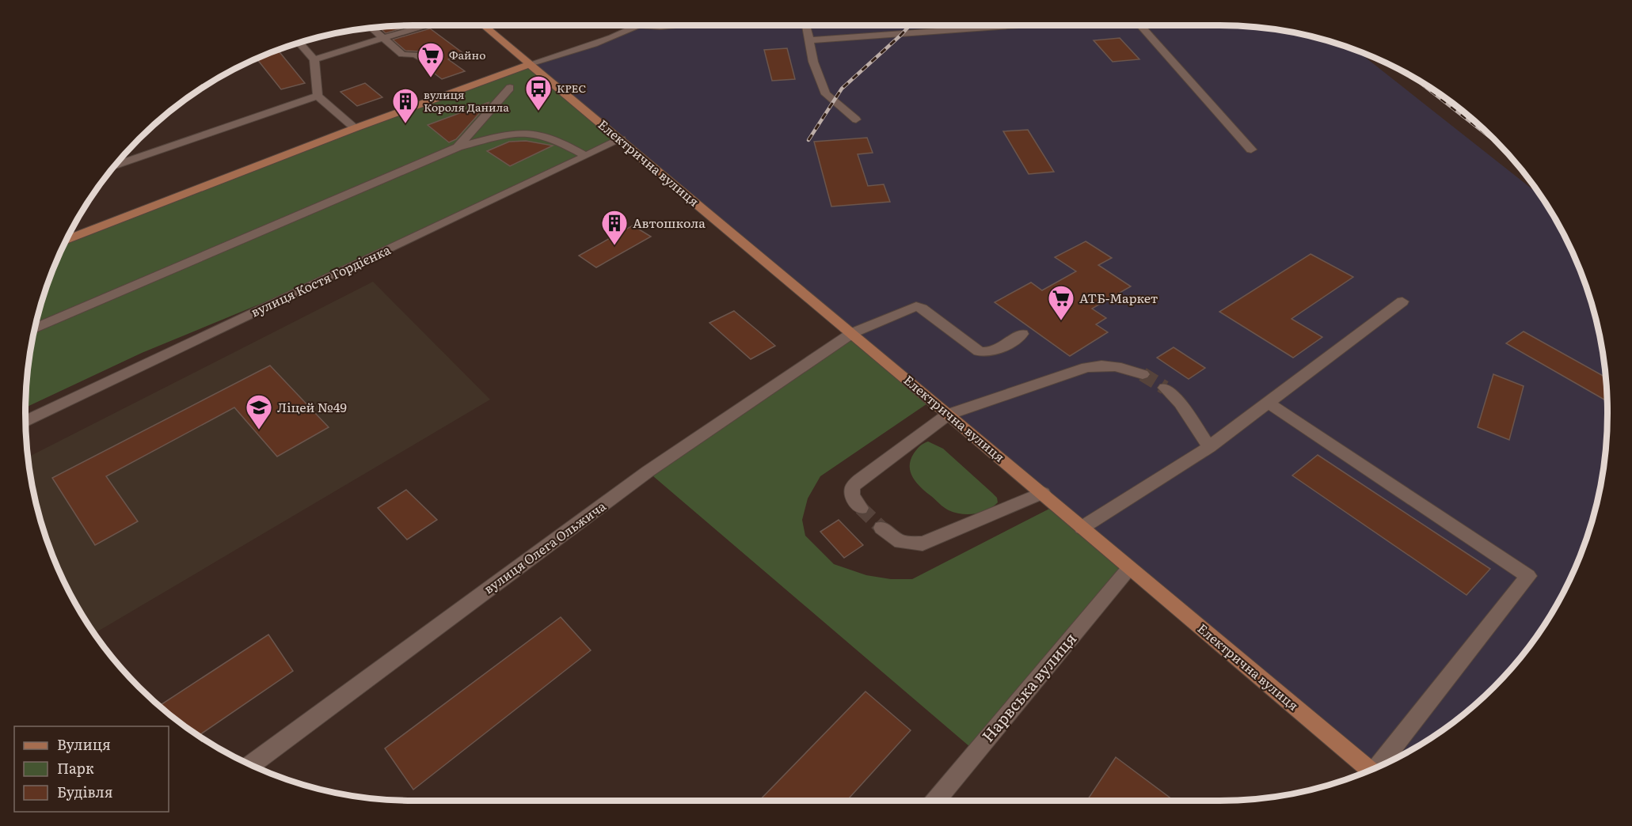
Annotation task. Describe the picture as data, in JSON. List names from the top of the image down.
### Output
{
  "streets": {
    "main road": ["Електрична вулиця"],
    "street": ["вулиця Костя Гордієнка", "вулиця Олега Ольжича", "Нарвська вулиця"]
  },
  "crossings": [
    ["Електрична вулиця", "вулиця Костя Гордієнка"],
    ["Електрична вулиця", "вулиця Олега Ольжича"],
    ["Електрична вулиця", "Нарвська вулиця"]
  ],
  "places": {
    "supermarket": ["Файно", "АТБ-Маркет"],
    "bus stop": ["КРЕС"],
    "building": ["вулиця Короля Данила", "Автошкола"],
    "school or university": ["Ліцей №49"]
  },
  "legend": ["Вулиця", "Парк", "Будівля"]
}
